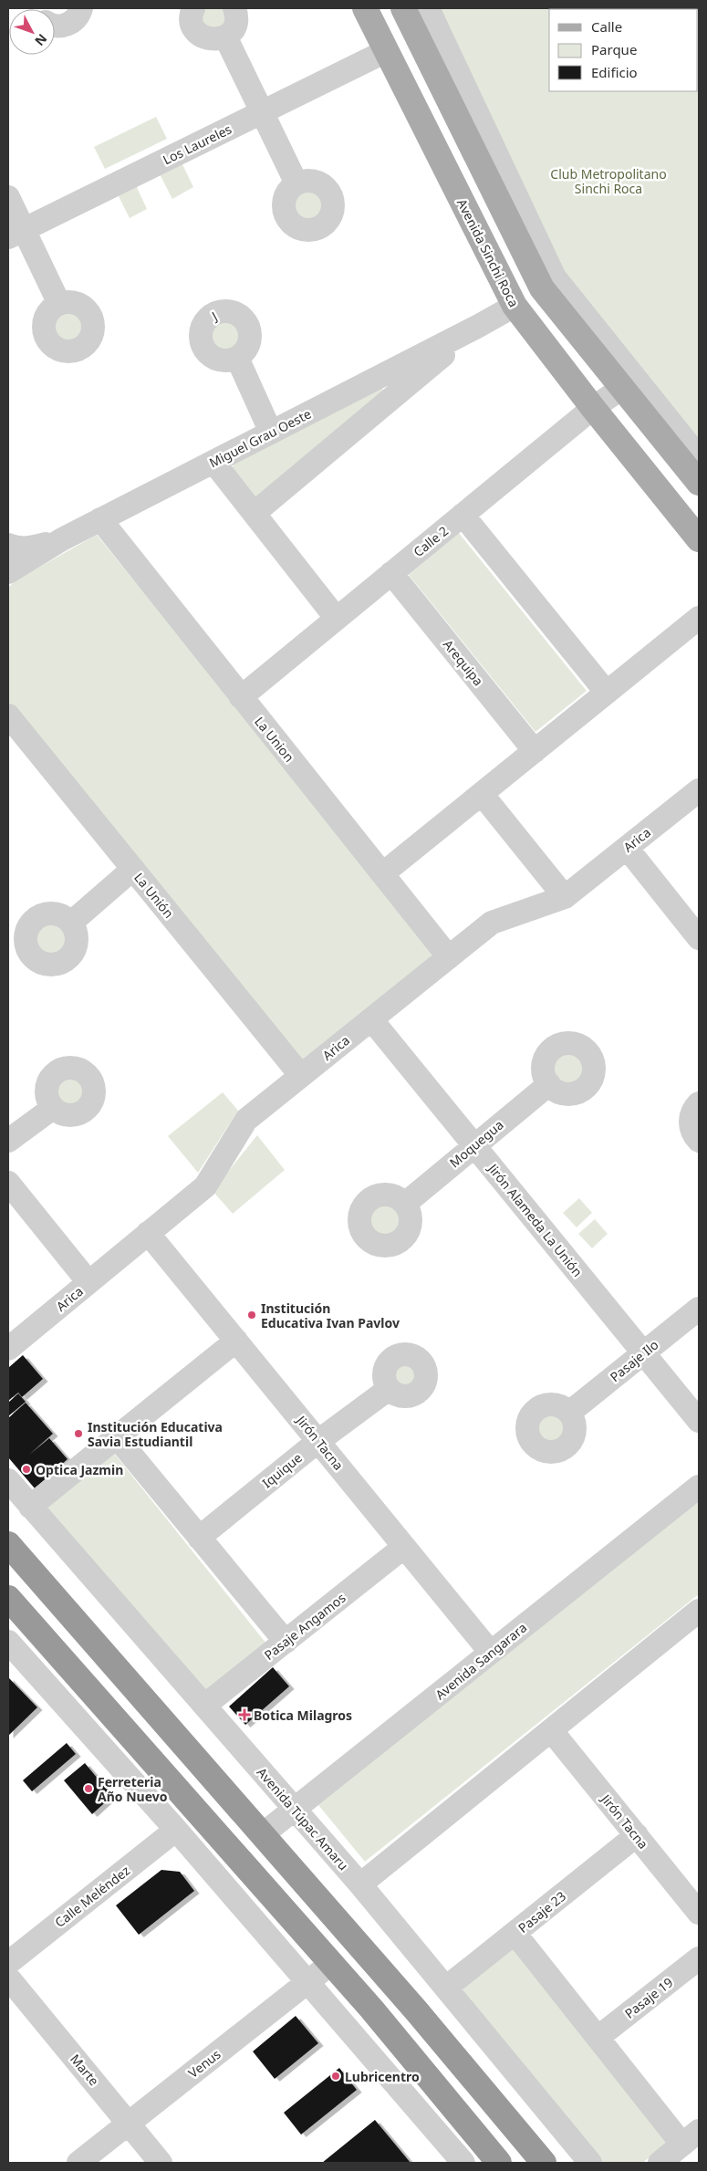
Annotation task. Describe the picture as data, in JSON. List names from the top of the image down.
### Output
{
  "streets": {
    "main road": ["Avenida Sinchi Roca"],
    "street": [
      "Los Laureles",
      "Miguel Grau Oeste",
      "Calle 2",
      "Arequipa",
      "La Union",
      "Arica",
      "La Unión",
      "Moquegua",
      "Jirón Alameda La Unión",
      "Pasaje Ilo",
      "Jirón Tacna",
      "Iquique",
      "Pasaje Angamos",
      "Avenida Sangarara",
      "Avenida Túpac Amaru",
      "Calle Meléndez",
      "Pasaje 23",
      "Pasaje 19",
      "Venus",
      "Marte"
    ]
  },
  "crossings": [
    ["Los Laureles", "Avenida Sinchi Roca"],
    ["Avenida Sinchi Roca", "Miguel Grau Oeste"],
    ["Avenida Sinchi Roca", "Calle 2"],
    ["Miguel Grau Oeste", "La Union"],
    ["Calle 2", "Arequipa"],
    ["Calle 2", "La Union"],
    ["La Union", "Arica"],
    ["Arica", "La Unión"],
    ["Arica", "Jirón Alameda La Unión"],
    ["Arica", "Jirón Tacna"],
    ["Moquegua", "Jirón Alameda La Unión"],
    ["Jirón Alameda La Unión", "Pasaje Ilo"],
    ["Jirón Tacna", "Iquique"],
    ["Jirón Tacna", "Pasaje Angamos"],
    ["Jirón Tacna", "Avenida Sangarara"],
    ["Jirón Tacna", "Pasaje 23"],
    ["Pasaje Angamos", "Avenida Túpac Amaru"],
    ["Avenida Sangarara", "Avenida Túpac Amaru"],
    ["Avenida Túpac Amaru", "Pasaje 23"],
    ["Venus", "Marte"]
  ],
  "parks": ["Club Metropolitano Sinchi Roca"],
  "places": {
    "other": [
      "Institución Educativa Ivan Pavlov",
      "Institución Educativa Savia Estudiantil",
      "Optica Jazmin",
      "Ferreteria Año Nuevo",
      "Lubricentro"
    ],
    "health": ["Botica Milagros"]
  },
  "legend": ["Calle", "Parque", "Edificio"],
  "north": "bottom right"
}
